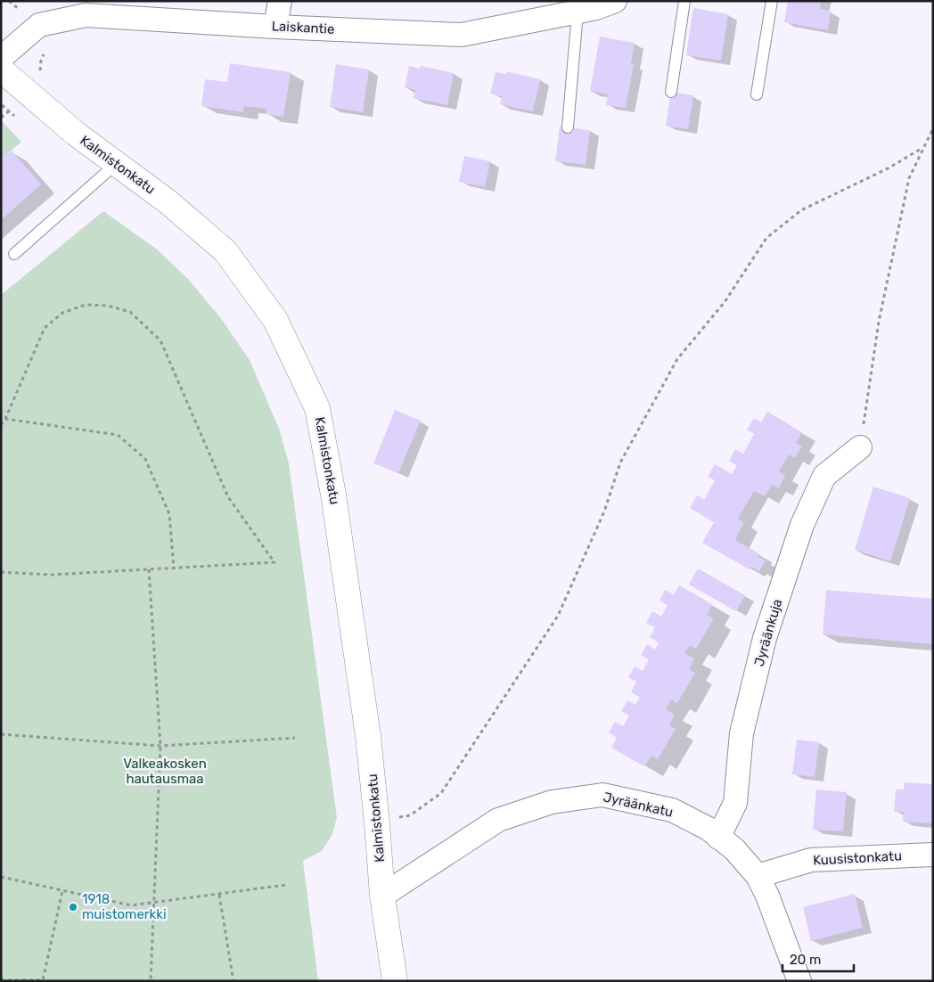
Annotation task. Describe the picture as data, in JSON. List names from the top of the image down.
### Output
{
  "streets": {
    "street": [
      "Laiskantie",
      "Kalmistonkatu",
      "Jyräänkuja",
      "Jyräänkatu",
      "Kuusistonkatu"
    ]
  },
  "crossings": [
    ["Kalmistonkatu", "Jyräänkatu"],
    ["Jyräänkuja", "Jyräänkatu"],
    ["Jyräänkatu", "Kuusistonkatu"]
  ],
  "parks": ["Valkeakosken hautausmaa"],
  "places": ["1918 muistomerkki"],
  "scale_bar": "20 m"
}
